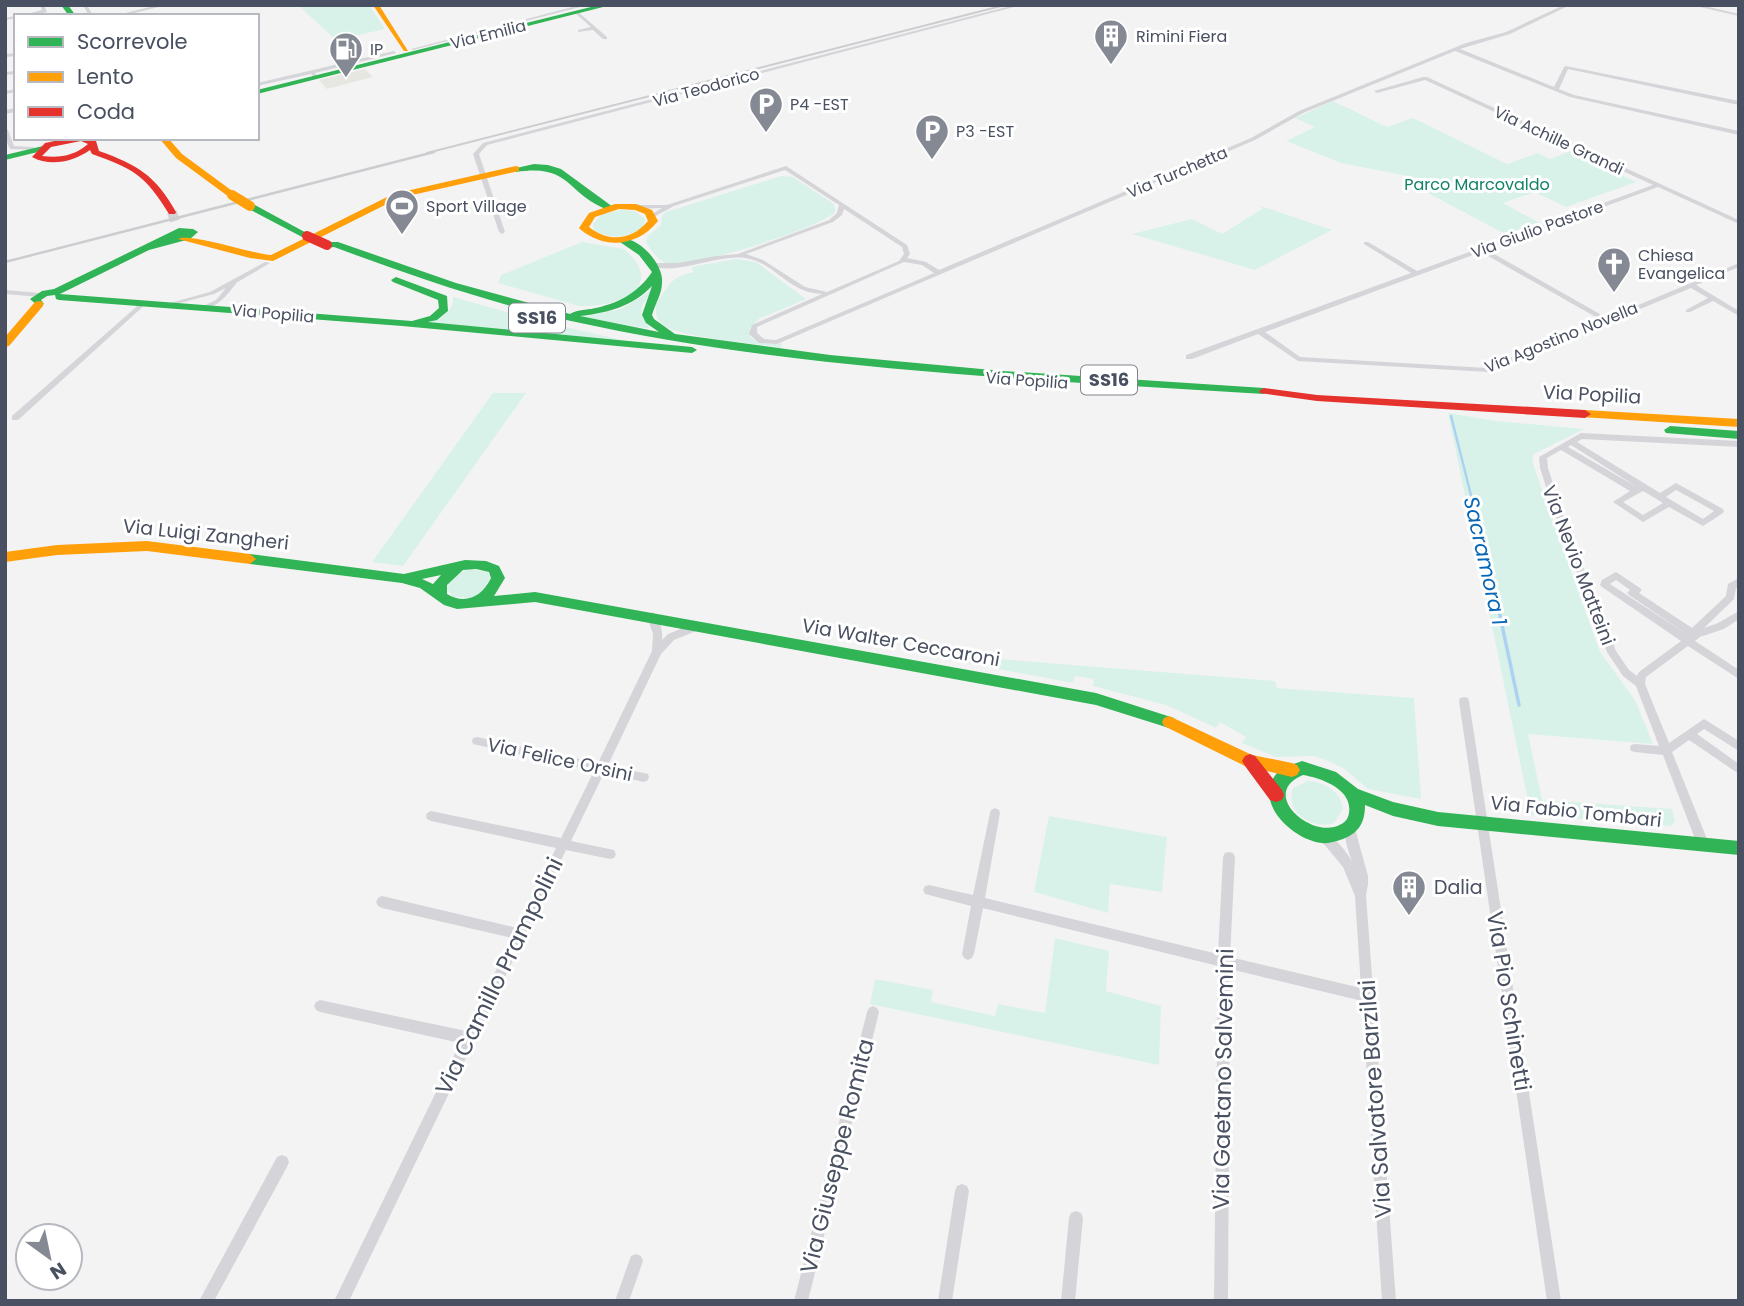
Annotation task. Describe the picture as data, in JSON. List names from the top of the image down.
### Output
{
  "streets": {
    "main road": [
      "Via Emilia",
      "Via Popilia",
      "SS16",
      "Via Luigi Zangheri",
      "Via Walter Ceccaroni",
      "Via Fabio Tombari"
    ],
    "street": [
      "Via Teodorico",
      "Via Achille Grandi",
      "Via Turchetta",
      "Via Giulio Pastore",
      "Via Agostino Novella",
      "Via Nevio Matteini",
      "Via Felice Orsini",
      "Via Camillo Prampolini",
      "Via Pio Schinetti",
      "Via Gaetano Salvemini",
      "Via Salvatore Barzilai",
      "Via Giuseppe Romita"
    ]
  },
  "crossings": [
    ["Via Achille Grandi", "Via Giulio Pastore"],
    ["Via Giulio Pastore", "Via Agostino Novella"],
    ["Via Popilia", "SS16"],
    ["Via Luigi Zangheri", "Via Walter Ceccaroni"],
    ["Via Walter Ceccaroni", "Via Fabio Tombari"],
    ["Via Walter Ceccaroni", "Via Camillo Prampolini"],
    ["Via Walter Ceccaroni", "Via Salvatore Barzilai"],
    ["Via Felice Orsini", "Via Camillo Prampolini"],
    ["Via Fabio Tombari", "Via Pio Schinetti"],
    ["Via Fabio Tombari", "Via Salvatore Barzilai"]
  ],
  "water": ["Sacramora 1"],
  "parks": ["Parco Marcovaldo"],
  "places": {
    "building": ["Rimini Fiera", "Dalia"],
    "fuel station": ["IP"],
    "parking": ["P4 -EST", "P3 -EST"],
    "sports": ["Sport Village"],
    "church": ["Chiesa Evangelica"]
  },
  "legend": ["Scorrevole", "Lento", "Coda"],
  "north": "bottom right"
}
